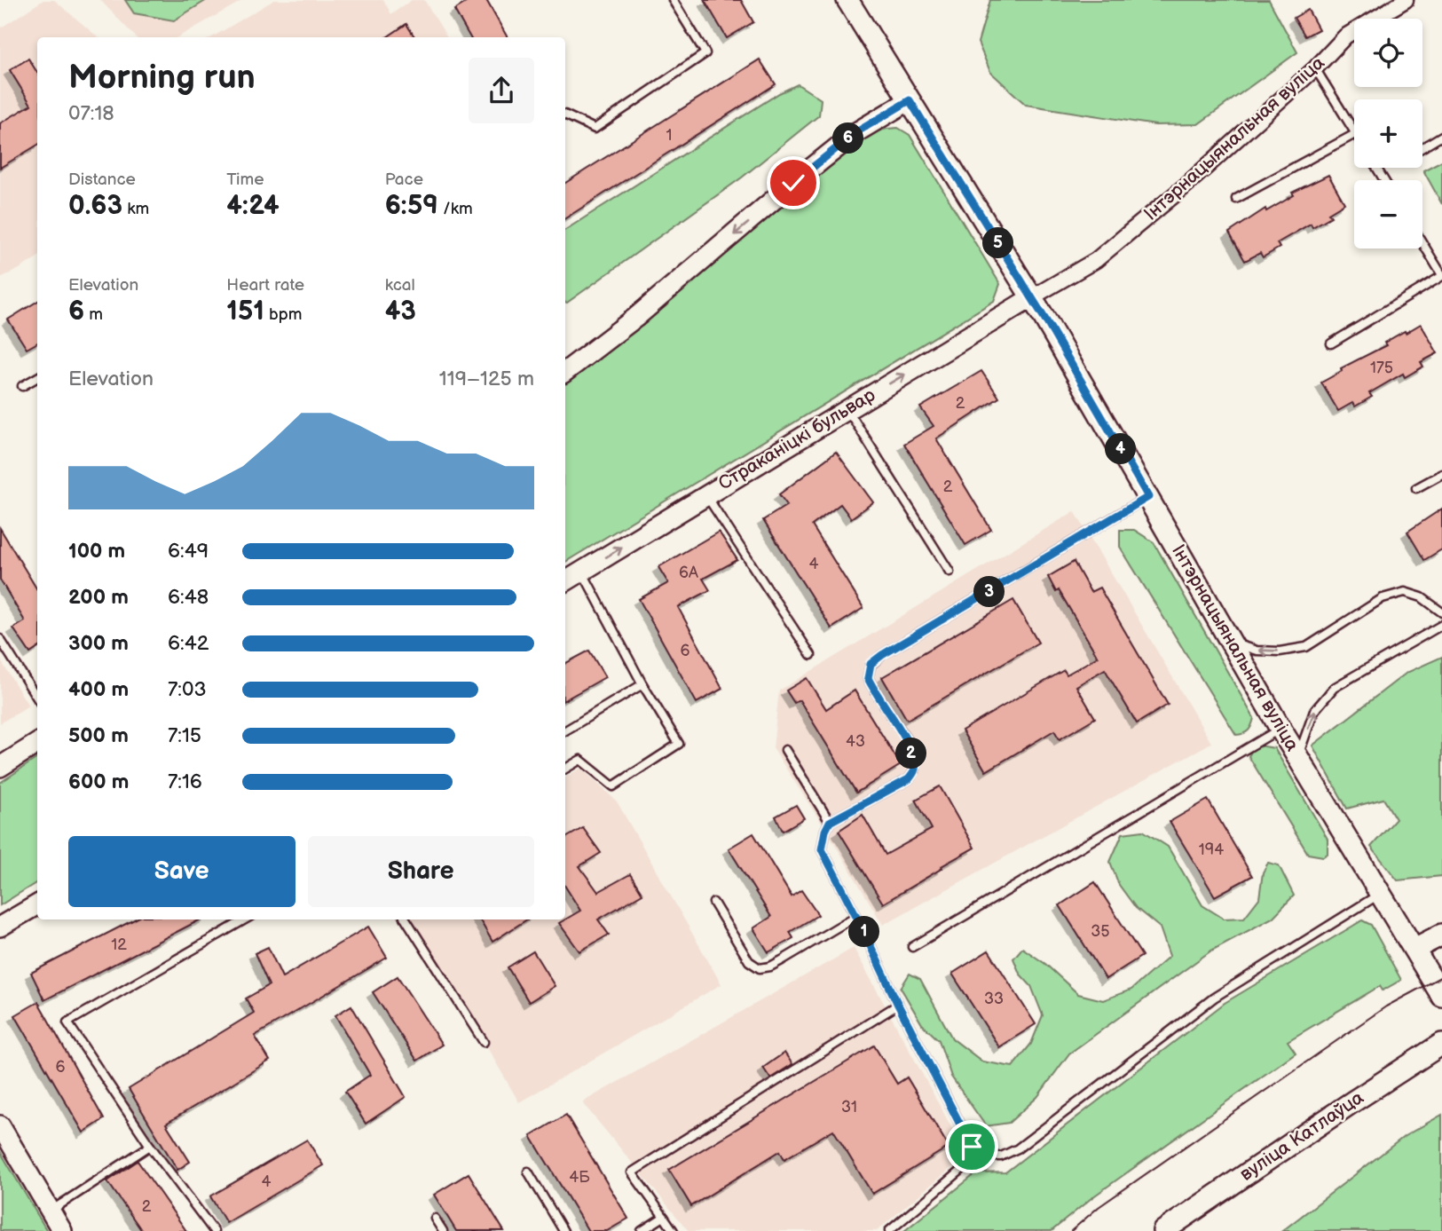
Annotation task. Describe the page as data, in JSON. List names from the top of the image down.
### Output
{
  "streets": {
    "main road": ["Інтэрнацыянальная вуліца", "вуліца Катлаўца"],
    "street": ["Страканіцкі бульвар"]
  },
  "crossings": [
    ["Інтэрнацыянальная вуліца", "Страканіцкі бульвар"]
  ],
  "one_way": ["Страканіцкі бульвар"],
  "house_numbers": [
    "1",
    "175",
    "2",
    "2",
    "4",
    "6А",
    "6",
    "43",
    "194",
    "35",
    "12",
    "33",
    "6",
    "31",
    "4Б",
    "4",
    "2"
  ],
  "page": {
    "map_buttons": ["+", "−"],
    "heading": ["Morning run", "07:18"],
    "pins": [
      "6",
      "5",
      "4",
      "3",
      "2",
      "1"
    ],
    "stats": [
      ["Distance", "0.63 km"],
      ["Time", "4:24"],
      ["Pace", "6:59 /km"],
      ["Elevation", "6 m"],
      ["Heart rate", "151 bpm"],
      ["kcal", "43"]
    ],
    "chart": ["Elevation", "119–125 m"],
    "list": [
      {
        "name": "100 m",
        "note": "6:49"
      },
      {
        "name": "200 m",
        "note": "6:48"
      },
      {
        "name": "300 m",
        "note": "6:42"
      },
      {
        "name": "400 m",
        "note": "7:03"
      },
      {
        "name": "500 m",
        "note": "7:15"
      },
      {
        "name": "600 m",
        "note": "7:16"
      }
    ],
    "buttons": ["Save", "Share"]
  }
}
